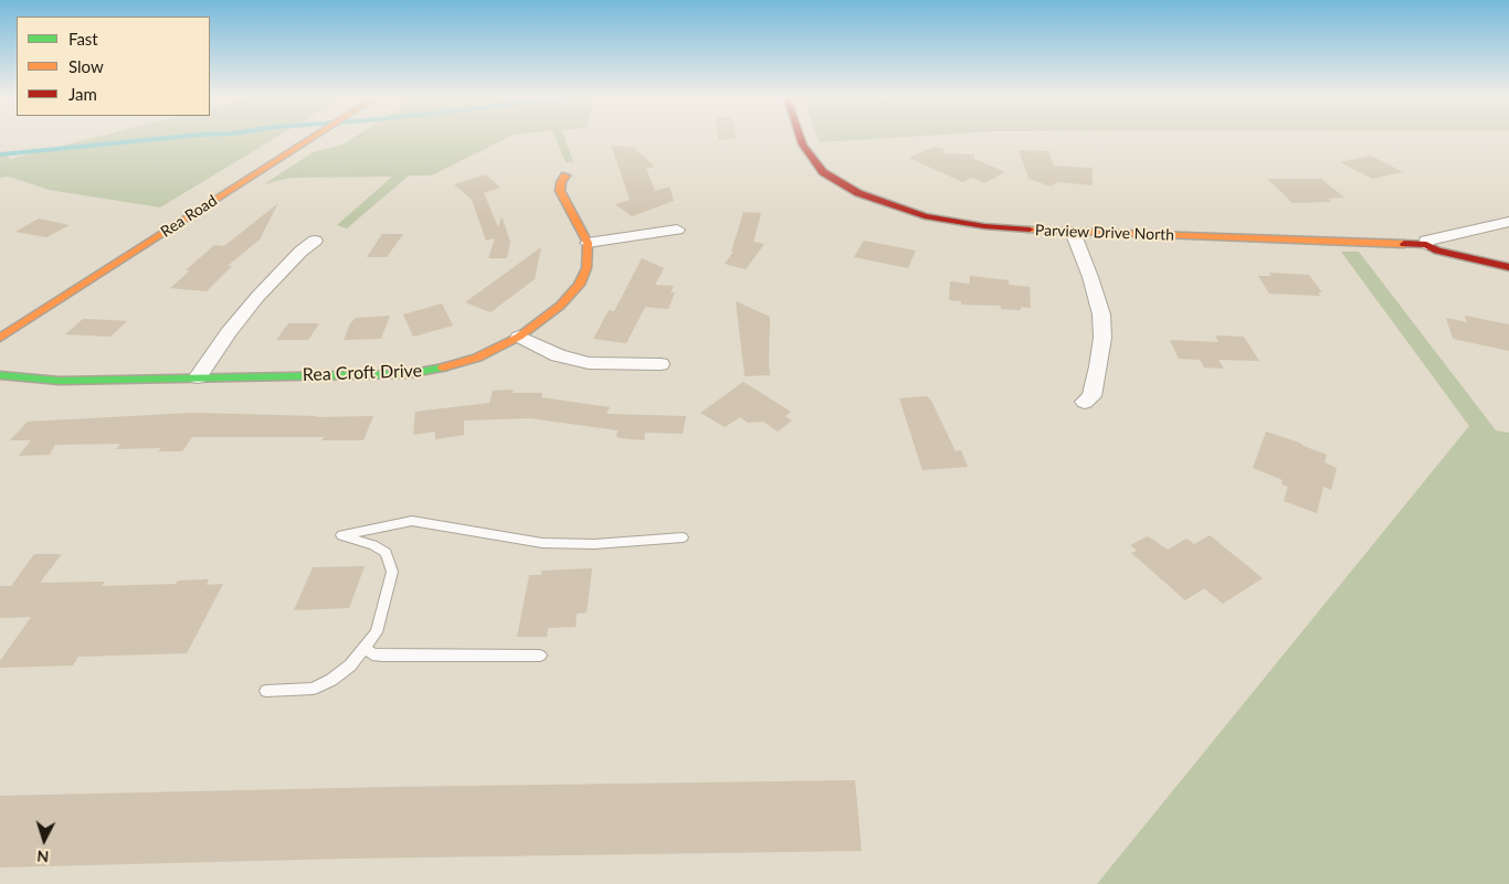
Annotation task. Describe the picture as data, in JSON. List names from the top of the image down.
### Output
{
  "streets": {
    "street": ["Rea Road", "Parview Drive North", "Rea Croft Drive"]
  },
  "legend": ["Fast", "Slow", "Jam"],
  "north": "bottom"
}
